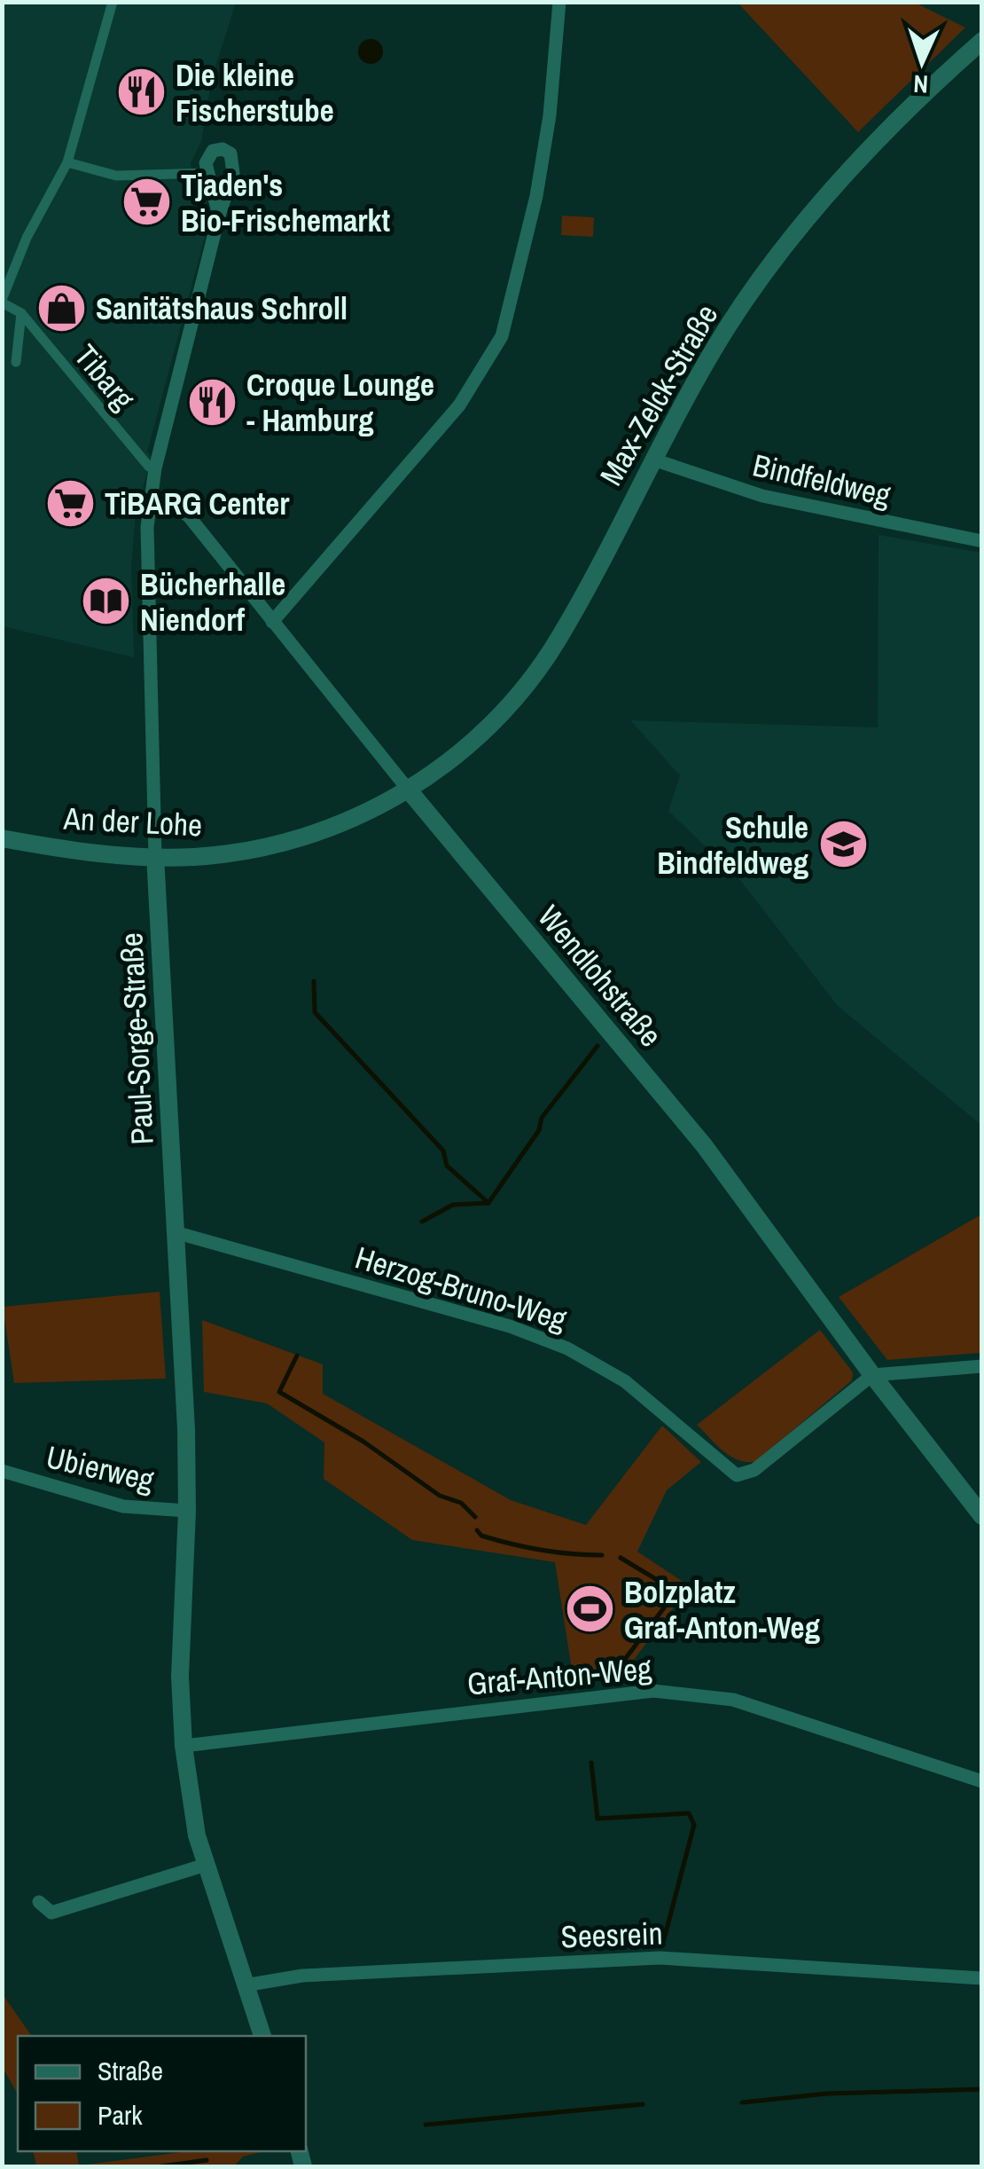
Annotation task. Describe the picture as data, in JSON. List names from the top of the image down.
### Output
{
  "streets": {
    "street": [
      "Tibarg",
      "Max-Zelck-Straße",
      "Bindfeldweg",
      "An der Lohe",
      "Wendlohstraße",
      "Paul-Sorge-Straße",
      "Herzog-Bruno-Weg",
      "Ubierweg",
      "Graf-Anton-Weg",
      "Seesrein"
    ]
  },
  "crossings": [
    ["Tibarg", "Paul-Sorge-Straße"],
    ["Max-Zelck-Straße", "Bindfeldweg"],
    ["Max-Zelck-Straße", "An der Lohe"],
    ["Max-Zelck-Straße", "Wendlohstraße"],
    ["An der Lohe", "Wendlohstraße"],
    ["An der Lohe", "Paul-Sorge-Straße"],
    ["Wendlohstraße", "Paul-Sorge-Straße"],
    ["Wendlohstraße", "Herzog-Bruno-Weg"],
    ["Paul-Sorge-Straße", "Herzog-Bruno-Weg"],
    ["Paul-Sorge-Straße", "Ubierweg"],
    ["Paul-Sorge-Straße", "Graf-Anton-Weg"],
    ["Paul-Sorge-Straße", "Seesrein"]
  ],
  "places": {
    "restaurant": ["Die kleine Fischerstube", "Croque Lounge - Hamburg"],
    "supermarket": ["Tjaden's Bio-Frischemarkt", "TiBARG Center"],
    "shop": ["Sanitätshaus Schroll"],
    "library": ["Bücherhalle Niendorf"],
    "school or university": ["Schule Bindfeldweg"],
    "sports": ["Bolzplatz Graf-Anton-Weg"]
  },
  "legend": ["Straße", "Park"],
  "north": "bottom"
}
